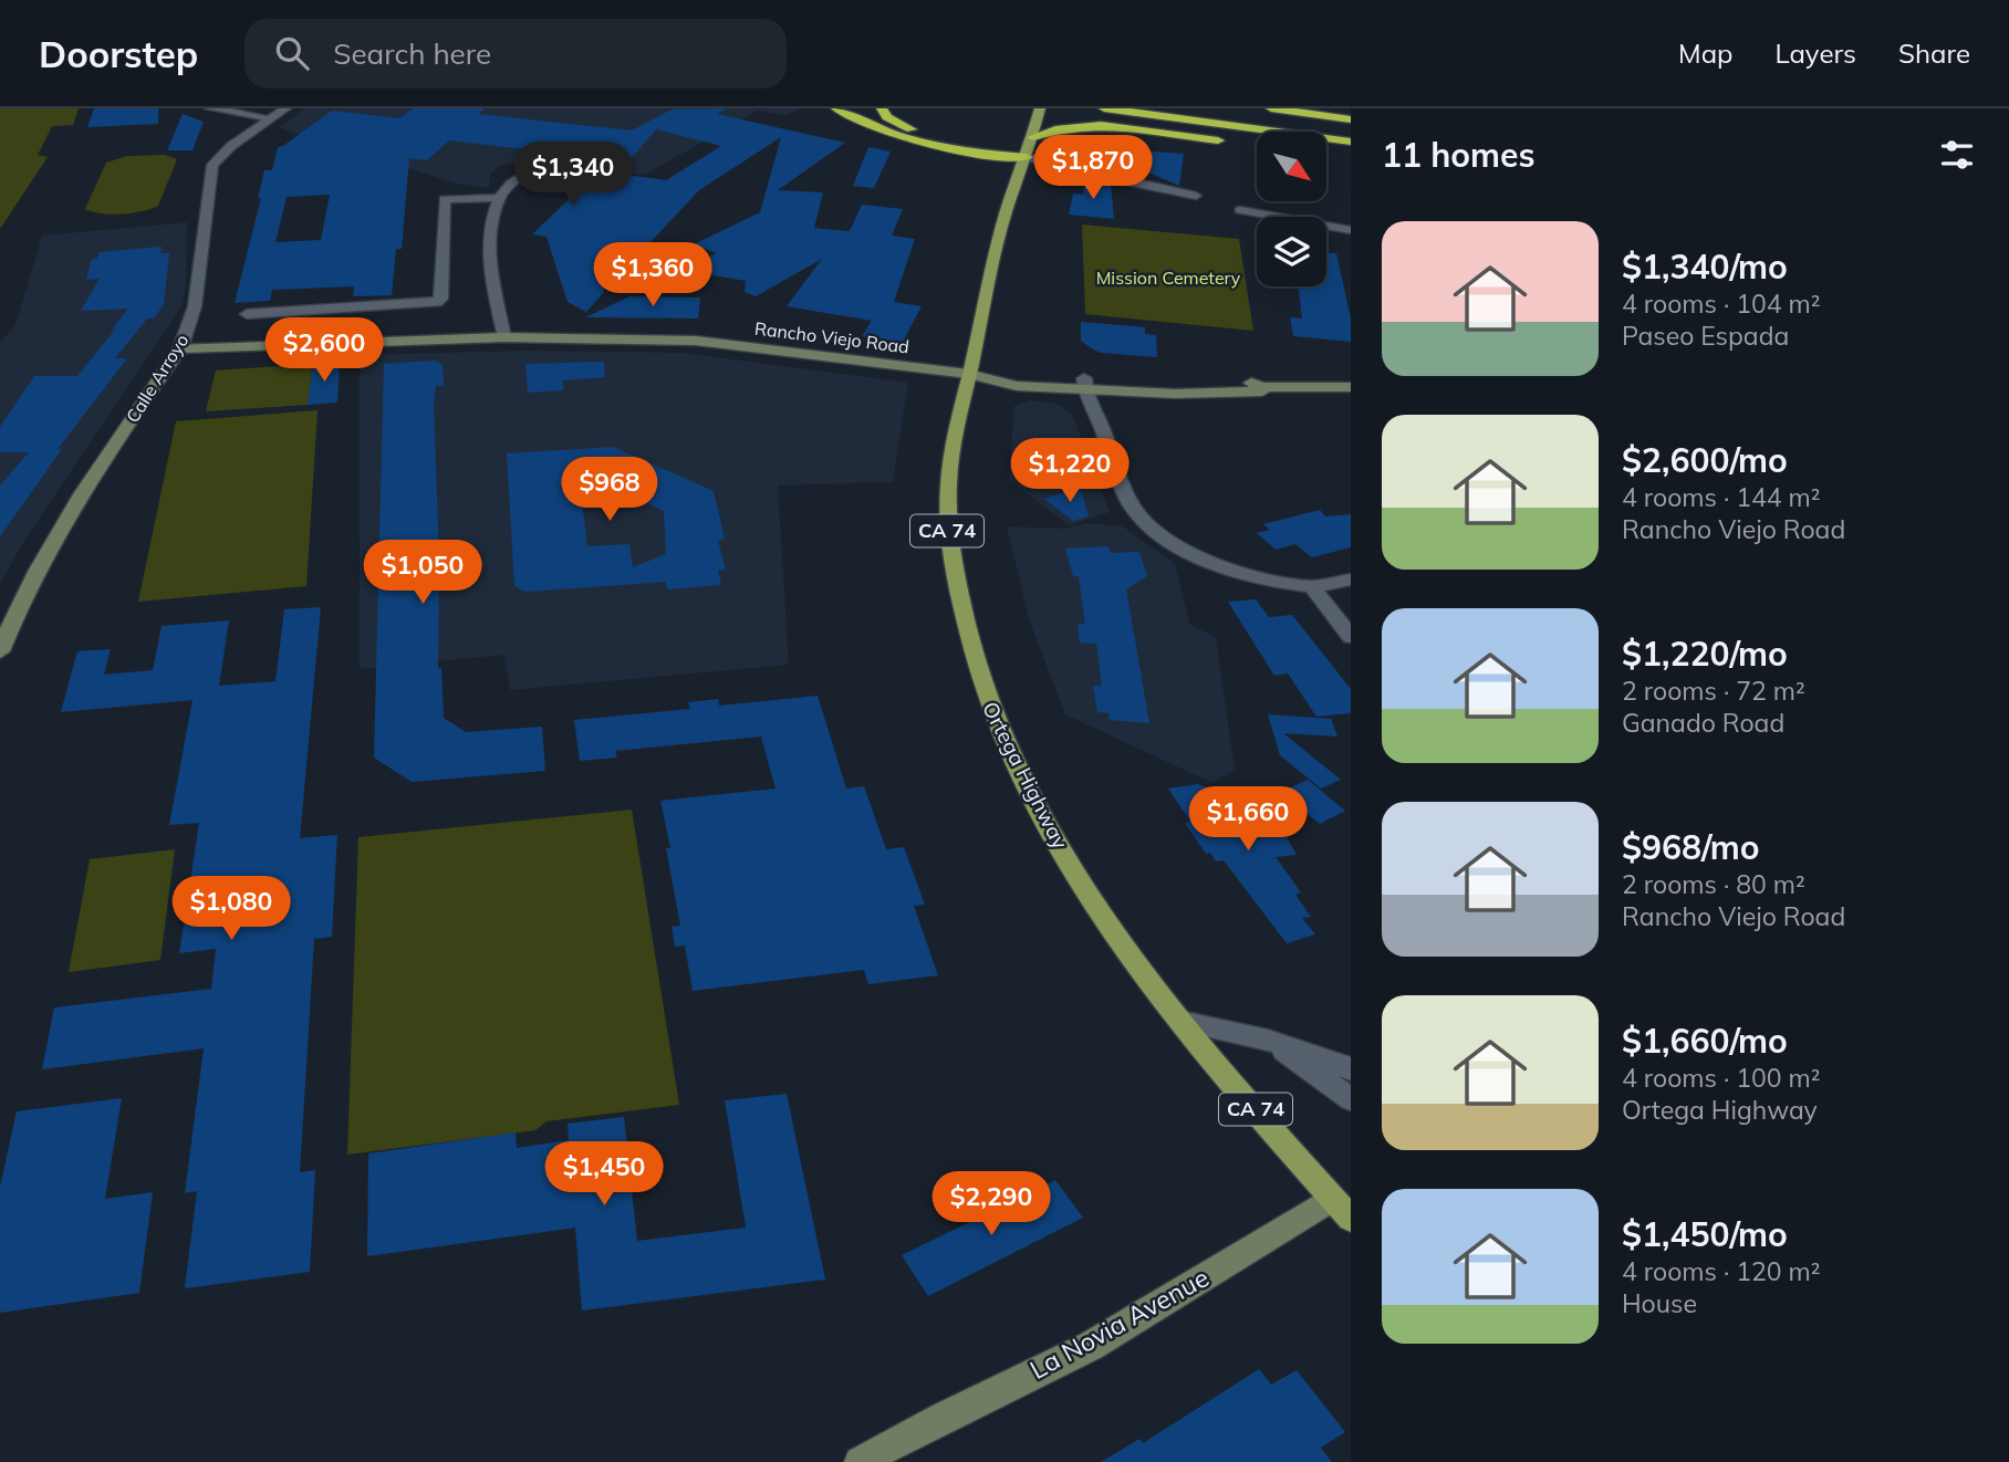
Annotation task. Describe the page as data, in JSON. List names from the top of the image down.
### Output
{
  "streets": {
    "main road": [
      "Rancho Viejo Road",
      "Calle Arroyo",
      "CA 74",
      "Ortega Highway",
      "La Novia Avenue"
    ]
  },
  "crossings": [
    ["Rancho Viejo Road", "Calle Arroyo"],
    ["Rancho Viejo Road", "Ortega Highway"],
    ["Ortega Highway", "La Novia Avenue"]
  ],
  "parks": ["Mission Cemetery"],
  "north": "bottom right",
  "page": {
    "header": "Doorstep",
    "search": "Search here",
    "nav": ["Map", "Layers", "Share"],
    "heading": "11 homes",
    "price": [
      "$1,870",
      "$1,340",
      "$1,360",
      "$2,600",
      "$1,220",
      "$968",
      "$1,050",
      "$1,660",
      "$1,080",
      "$1,450",
      "$2,290"
    ],
    "list": [
      {
        "name": "$1,340/mo",
        "note": "4 rooms · 104 m² · Paseo Espada"
      },
      {
        "name": "$2,600/mo",
        "note": "4 rooms · 144 m² · Rancho Viejo Road"
      },
      {
        "name": "$1,220/mo",
        "note": "2 rooms · 72 m² · Ganado Road"
      },
      {
        "name": "$968/mo",
        "note": "2 rooms · 80 m² · Rancho Viejo Road"
      },
      {
        "name": "$1,660/mo",
        "note": "4 rooms · 100 m² · Ortega Highway"
      },
      {
        "name": "$1,450/mo",
        "note": "4 rooms · 120 m² · House"
      }
    ]
  }
}
